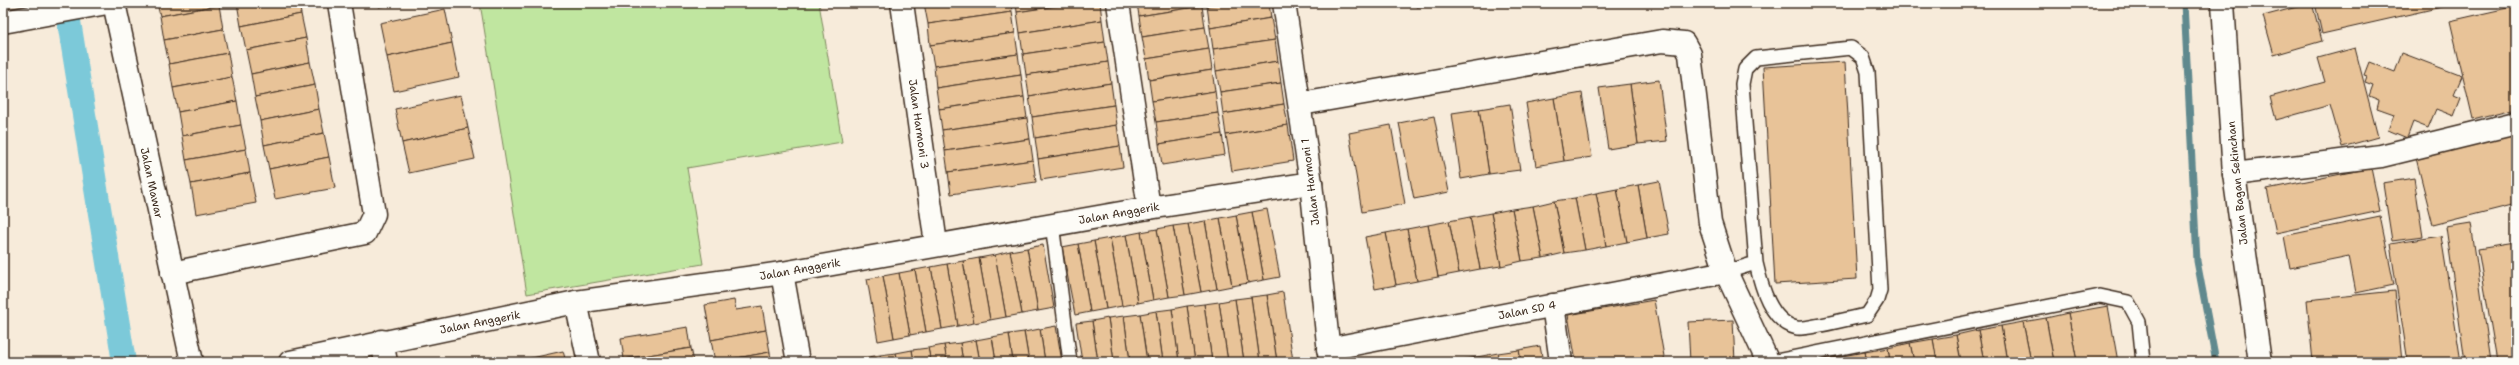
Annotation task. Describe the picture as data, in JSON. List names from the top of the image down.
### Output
{
  "streets": {
    "street": [
      "Jalan Harmoni 3",
      "Jalan Harmoni 1",
      "Jalan Mawar",
      "Jalan Bagan Sekinchan",
      "Jalan Anggerik",
      "Jalan SD 4"
    ]
  },
  "crossings": [
    ["Jalan Harmoni 3", "Jalan Anggerik"],
    ["Jalan Harmoni 1", "Jalan Anggerik"],
    ["Jalan Harmoni 1", "Jalan SD 4"]
  ]
}
